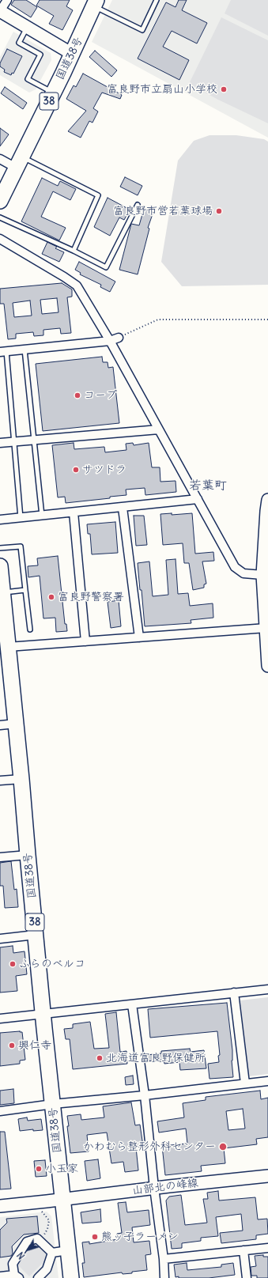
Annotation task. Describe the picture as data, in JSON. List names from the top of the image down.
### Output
{
  "streets": {
    "highway": ["国道38号", "38"],
    "street": ["山部北の峰線"]
  },
  "crossings": [
    ["国道38号", "山部北の峰線"]
  ],
  "districts": ["若葉町"],
  "places": [
    "富良野市立扇山小学校",
    "富良野市営若葉球場",
    "コープ",
    "サツドラ",
    "富良野警察署",
    "ふらのベルコ",
    "興仁寺",
    "北海道富良野保健所",
    "かわむら整形外科センター",
    "小玉家",
    "熊ッ子ラーメン"
  ],
  "north": "bottom left"
}
